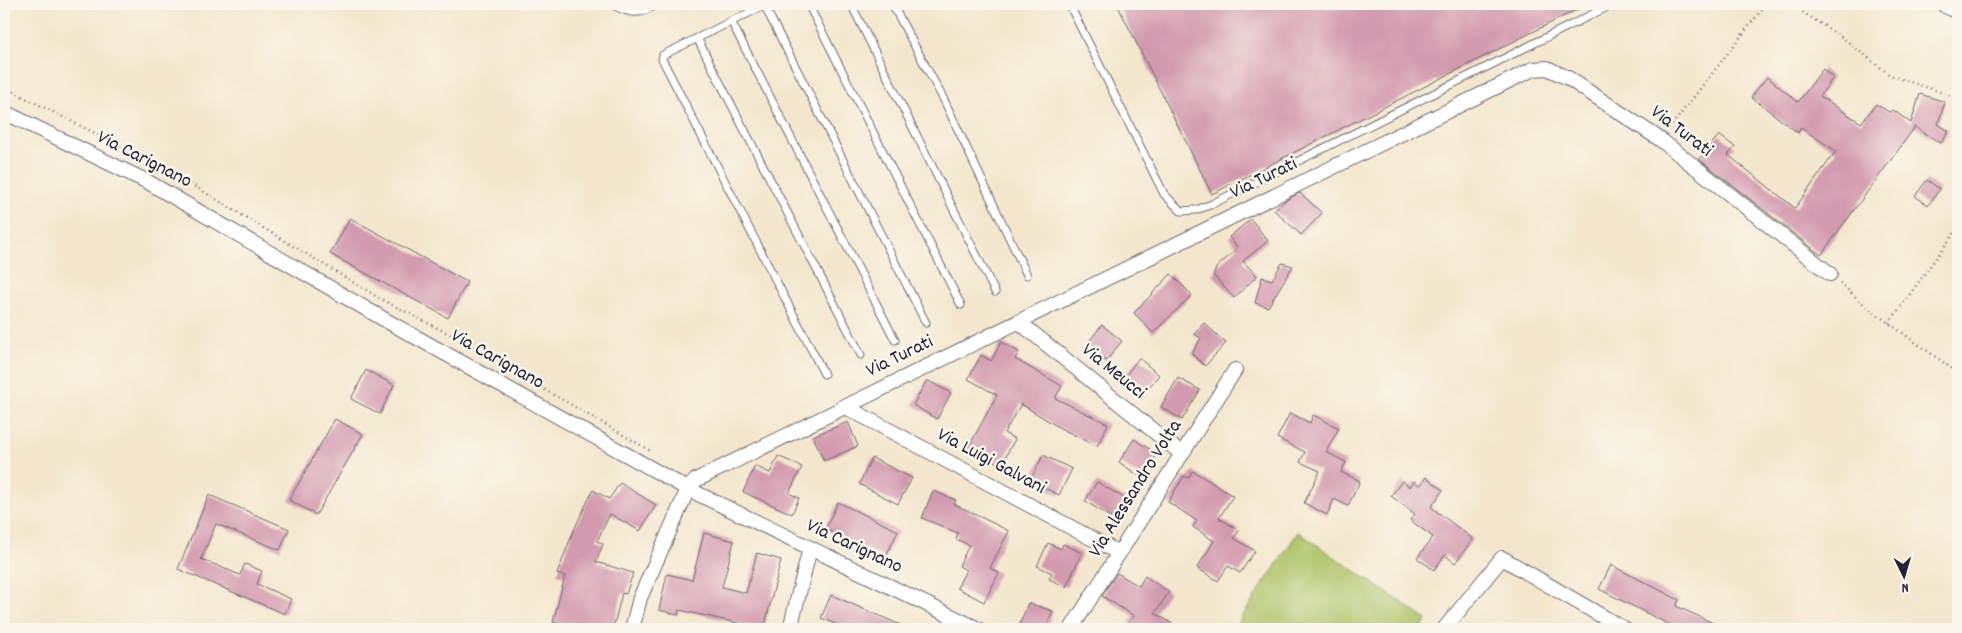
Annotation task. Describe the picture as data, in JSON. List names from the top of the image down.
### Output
{
  "streets": {
    "street": [
      "Via Turati",
      "Via Carignano",
      "Via Meucci",
      "Via Luigi Galvani",
      "Via Alessandro Volta"
    ]
  },
  "crossings": [
    ["Via Turati", "Via Carignano"],
    ["Via Turati", "Via Meucci"],
    ["Via Turati", "Via Luigi Galvani"],
    ["Via Meucci", "Via Alessandro Volta"],
    ["Via Luigi Galvani", "Via Alessandro Volta"]
  ],
  "north": "bottom"
}
